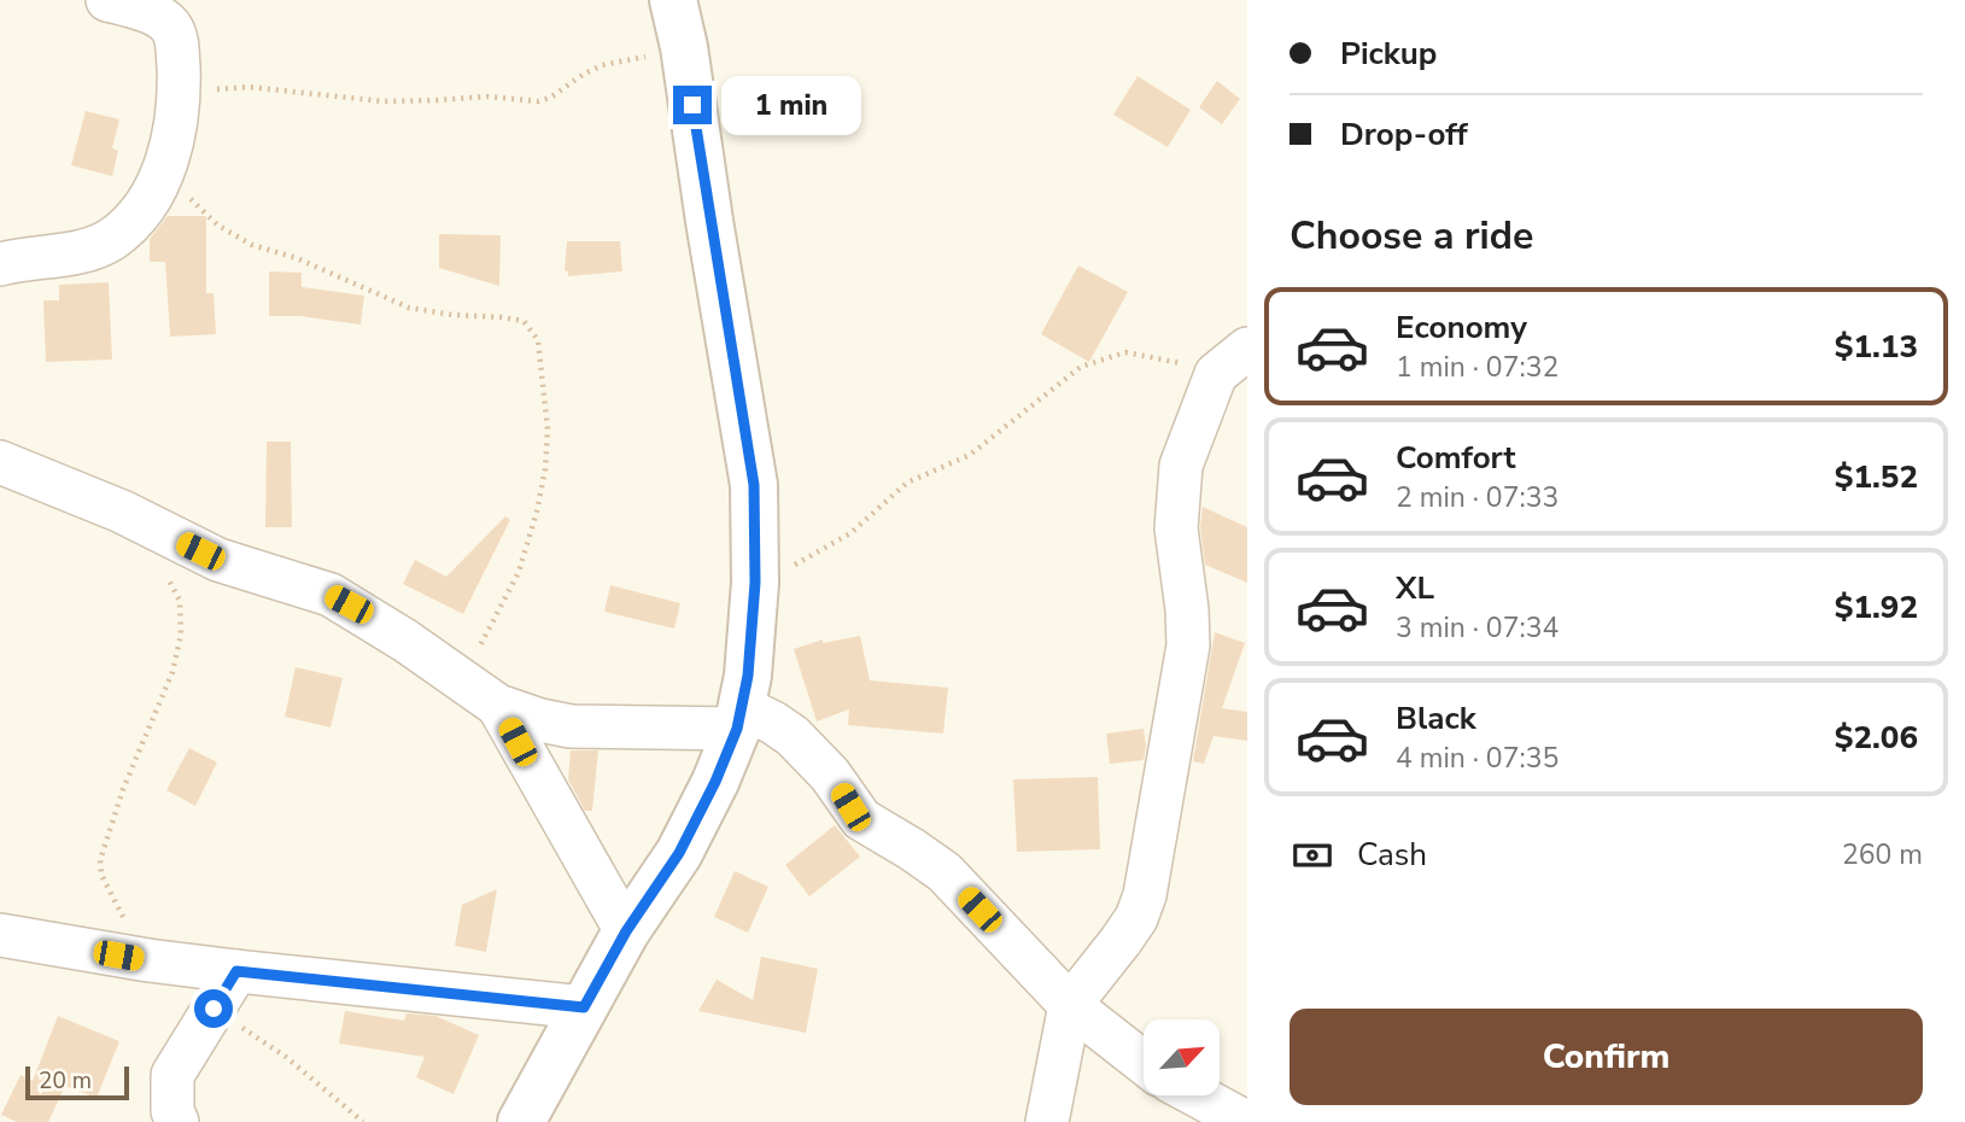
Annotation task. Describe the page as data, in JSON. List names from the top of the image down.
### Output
{
  "scale_bar": "20 m",
  "north": "top right",
  "page": {
    "banner": ["Pickup", "Drop-off"],
    "bubble": "1 min",
    "heading": "Choose a ride",
    "list": [
      {
        "name": "Economy",
        "note": "1 min · 07:32",
        "value": "$1.13"
      },
      {
        "name": "Comfort",
        "note": "2 min · 07:33",
        "value": "$1.52"
      },
      {
        "name": "XL",
        "note": "3 min · 07:34",
        "value": "$1.92"
      },
      {
        "name": "Black",
        "note": "4 min · 07:35",
        "value": "$2.06"
      }
    ],
    "pay": ["Cash", "260 m"],
    "buttons": "Confirm",
    "scale": "20 m"
  }
}
